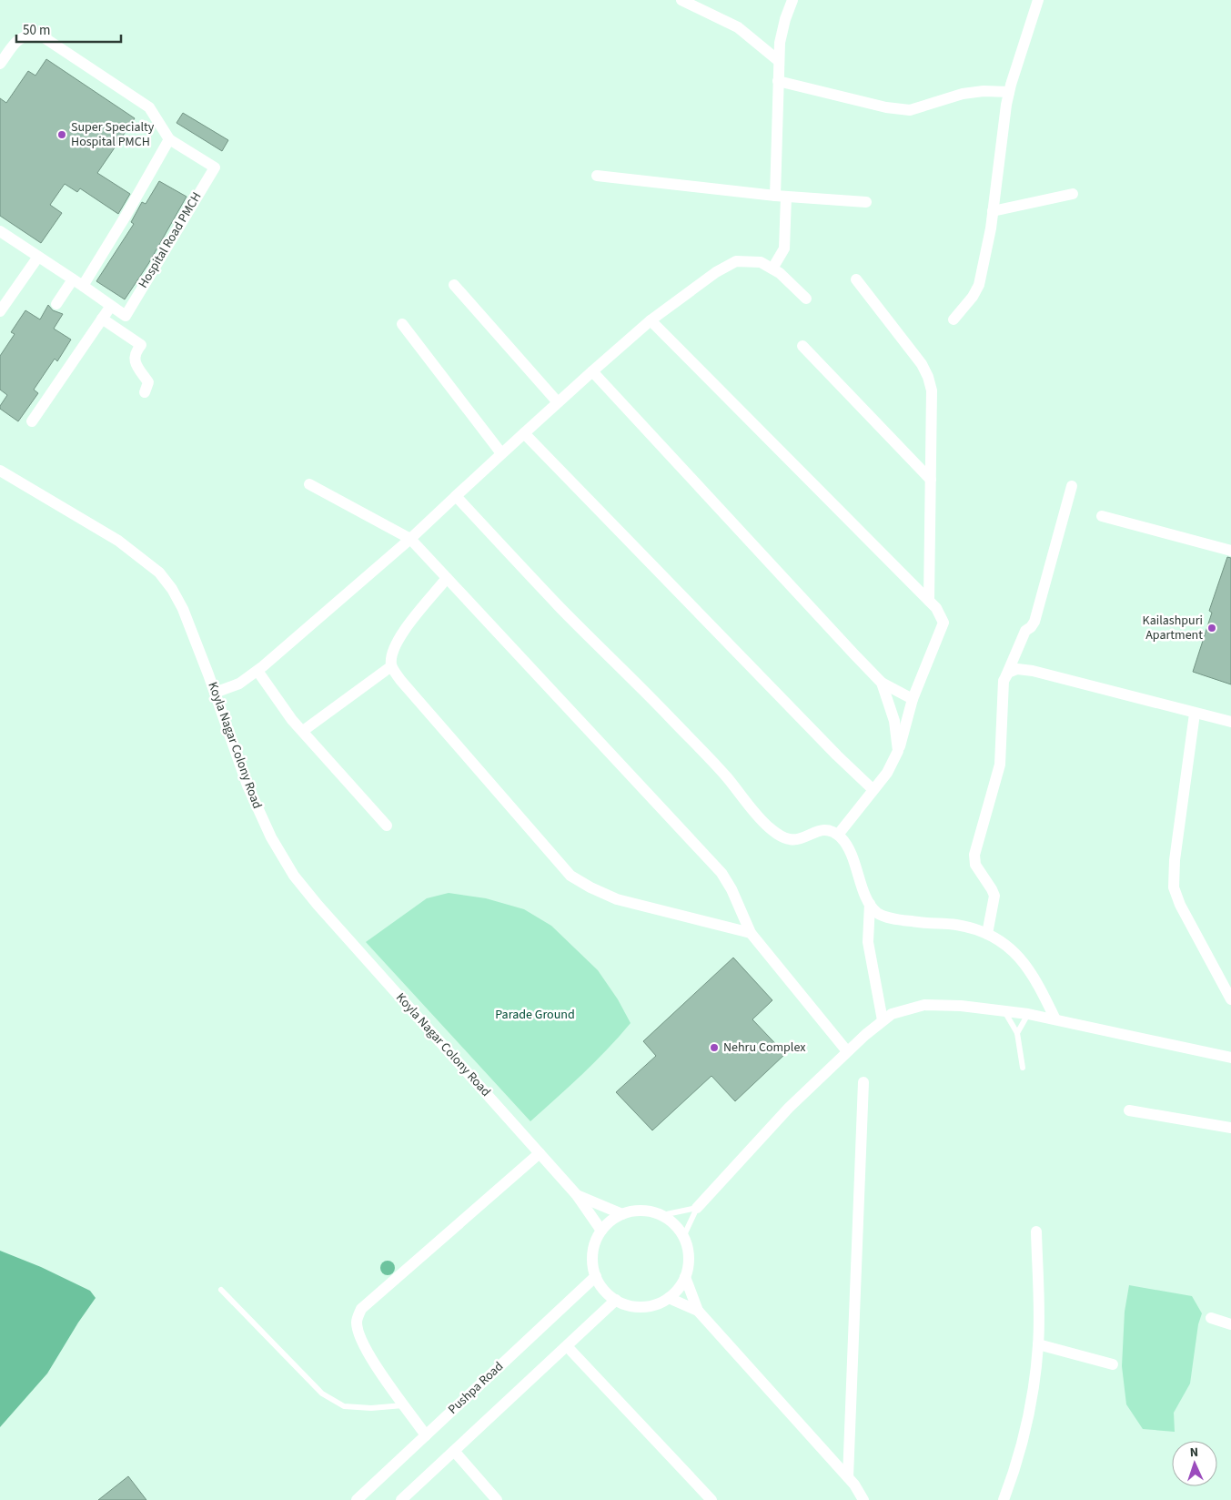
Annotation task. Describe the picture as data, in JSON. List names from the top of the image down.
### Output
{
  "streets": {
    "street": ["Hospital Road PMCH", "Koyla Nagar Colony Road", "Pushpa Road"]
  },
  "crossings": [
    ["Koyla Nagar Colony Road", "Pushpa Road"]
  ],
  "parks": ["Parade Ground"],
  "places": ["Super Specialty Hospital PMCH", "Kailashpuri Apartment", "Nehru Complex"],
  "scale_bar": "50 m",
  "north": "top"
}
